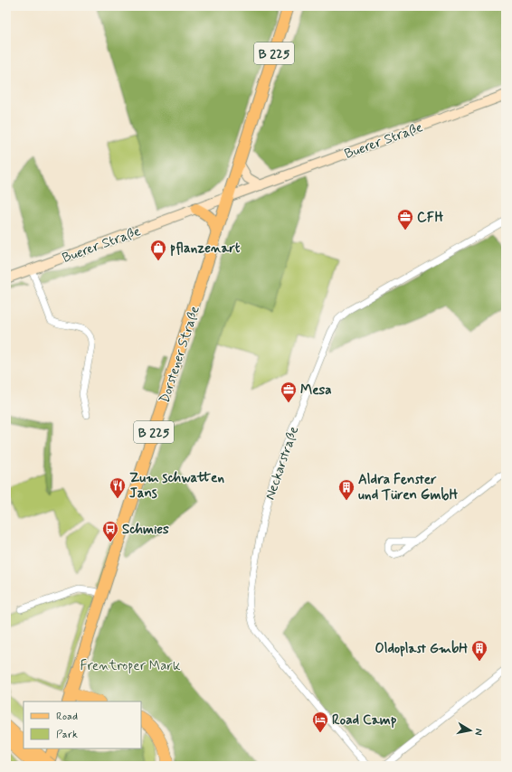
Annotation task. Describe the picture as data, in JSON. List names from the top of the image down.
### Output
{
  "streets": {
    "main road": ["B 225", "Dorstener Straße"],
    "street": ["Buerer Straße", "Neckarstraße"]
  },
  "crossings": [
    ["Buerer Straße", "Dorstener Straße"]
  ],
  "parks": ["Frentroper Mark"],
  "places": {
    "office": ["CFH", "Mesa"],
    "shop": ["pflanzenart"],
    "restaurant": ["Zum schwatten Jans"],
    "building": ["Aldra Fenster und Türen GmbH", "Oldoplast GmbH"],
    "bus stop": ["Schmies"],
    "hotel": ["Road Camp"]
  },
  "legend": ["Road", "Park"],
  "north": "right"
}
